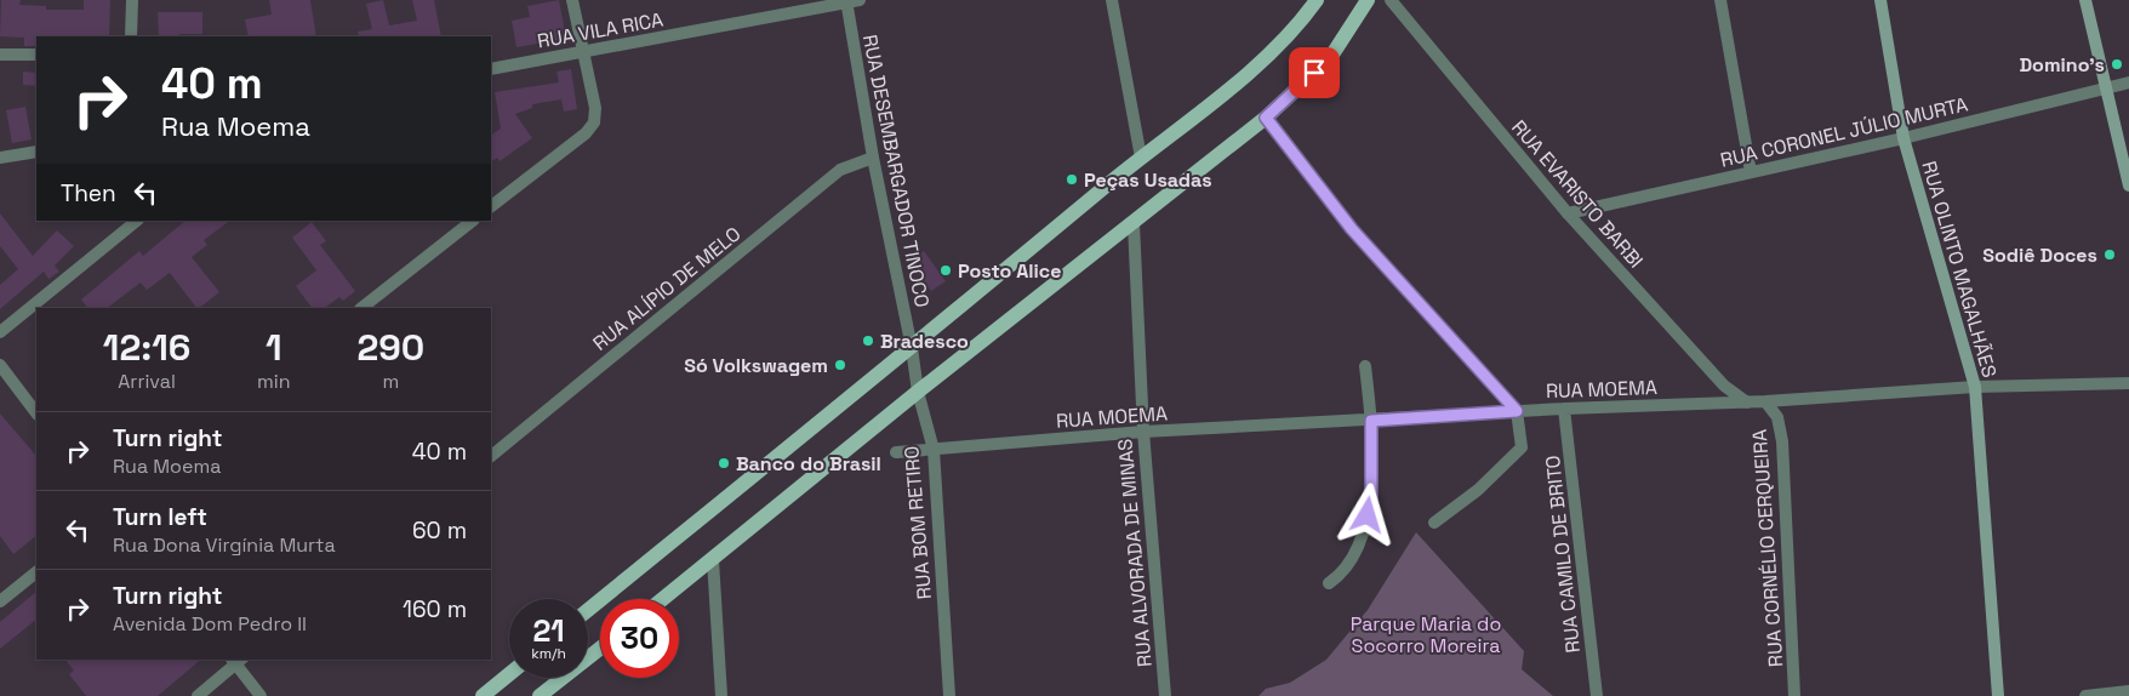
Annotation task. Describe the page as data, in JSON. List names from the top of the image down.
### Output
{
  "streets": {
    "main road": ["RUA OLINTO MAGALHÃES"],
    "street": [
      "RUA VILA RICA",
      "RUA CORONEL JÚLIO MURTA",
      "RUA DESEMBARGADOR TINOCO",
      "RUA EVARISTO BARBI",
      "RUA ALÍPIO DE MELO",
      "RUA MOEMA",
      "RUA BOM RETIRO",
      "RUA CORNÉLIO CERQUEIRA",
      "RUA ALVORADA DE MINAS",
      "RUA CAMILO DE BRITO"
    ]
  },
  "crossings": [
    ["RUA VILA RICA", "RUA DESEMBARGADOR TINOCO"],
    ["RUA CORONEL JÚLIO MURTA", "RUA EVARISTO BARBI"],
    ["RUA CORONEL JÚLIO MURTA", "RUA OLINTO MAGALHÃES"],
    ["RUA DESEMBARGADOR TINOCO", "RUA ALÍPIO DE MELO"],
    ["RUA DESEMBARGADOR TINOCO", "RUA BOM RETIRO"],
    ["RUA EVARISTO BARBI", "RUA MOEMA"],
    ["RUA OLINTO MAGALHÃES", "RUA MOEMA"],
    ["RUA MOEMA", "RUA BOM RETIRO"],
    ["RUA MOEMA", "RUA CORNÉLIO CERQUEIRA"],
    ["RUA MOEMA", "RUA ALVORADA DE MINAS"],
    ["RUA MOEMA", "RUA CAMILO DE BRITO"]
  ],
  "parks": ["Parque Maria do Socorro Moreira"],
  "places": [
    "Domino’s",
    "Peças Usadas",
    "Sodiê Doces",
    "Posto Alice",
    "Bradesco",
    "Só Volkswagem",
    "Banco do Brasil"
  ],
  "page": {
    "turn": ["40 m", "Rua Moema"],
    "then": "Then",
    "eta": [
      "12:16",
      "Arrival",
      "1",
      "min",
      "290",
      "m"
    ],
    "list": [
      {
        "name": "Turn right",
        "note": "Rua Moema",
        "value": "40 m"
      },
      {
        "name": "Turn left",
        "note": "Rua Dona Virgínia Murta",
        "value": "60 m"
      },
      {
        "name": "Turn right",
        "note": "Avenida Dom Pedro II",
        "value": "160 m"
      }
    ],
    "speed": "21 km/h",
    "limit": "30"
  }
}
